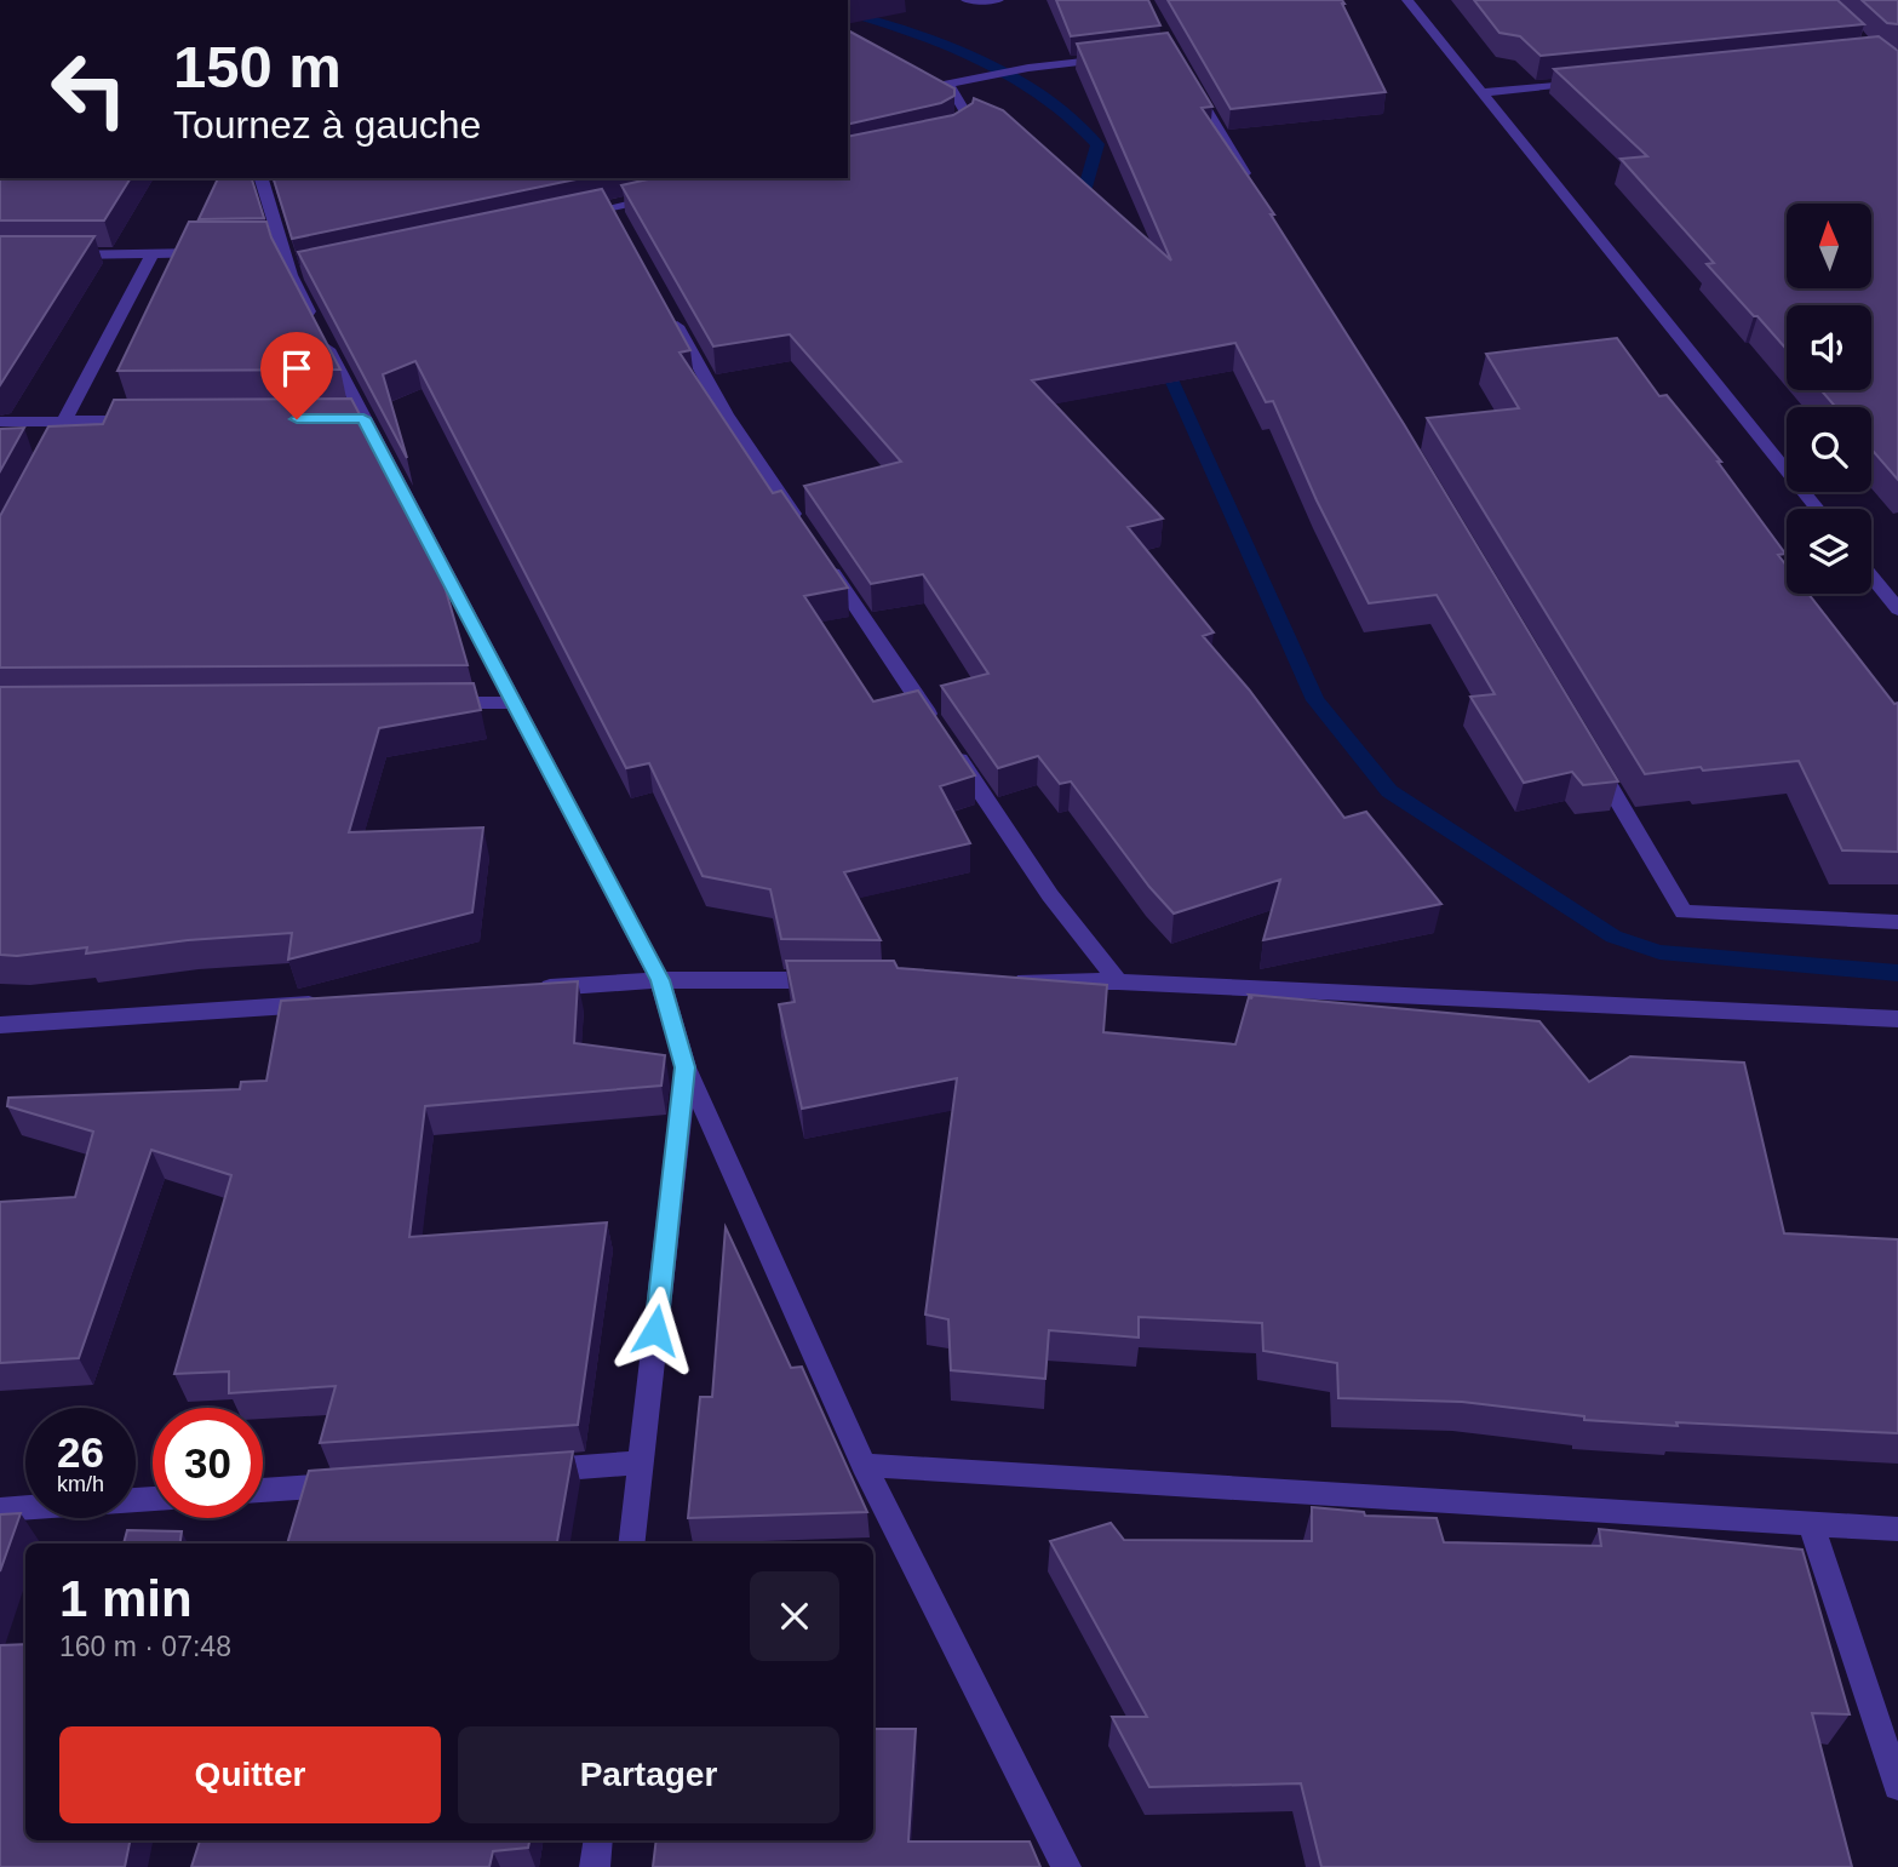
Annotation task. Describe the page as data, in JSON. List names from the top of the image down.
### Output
{
  "north": "top",
  "page": {
    "turn": ["150 m", "Tournez à gauche"],
    "speed": "26 km/h",
    "limit": "30",
    "heading": ["1 min", "160 m · 07:48"],
    "buttons": ["Quitter", "Partager"]
  }
}
